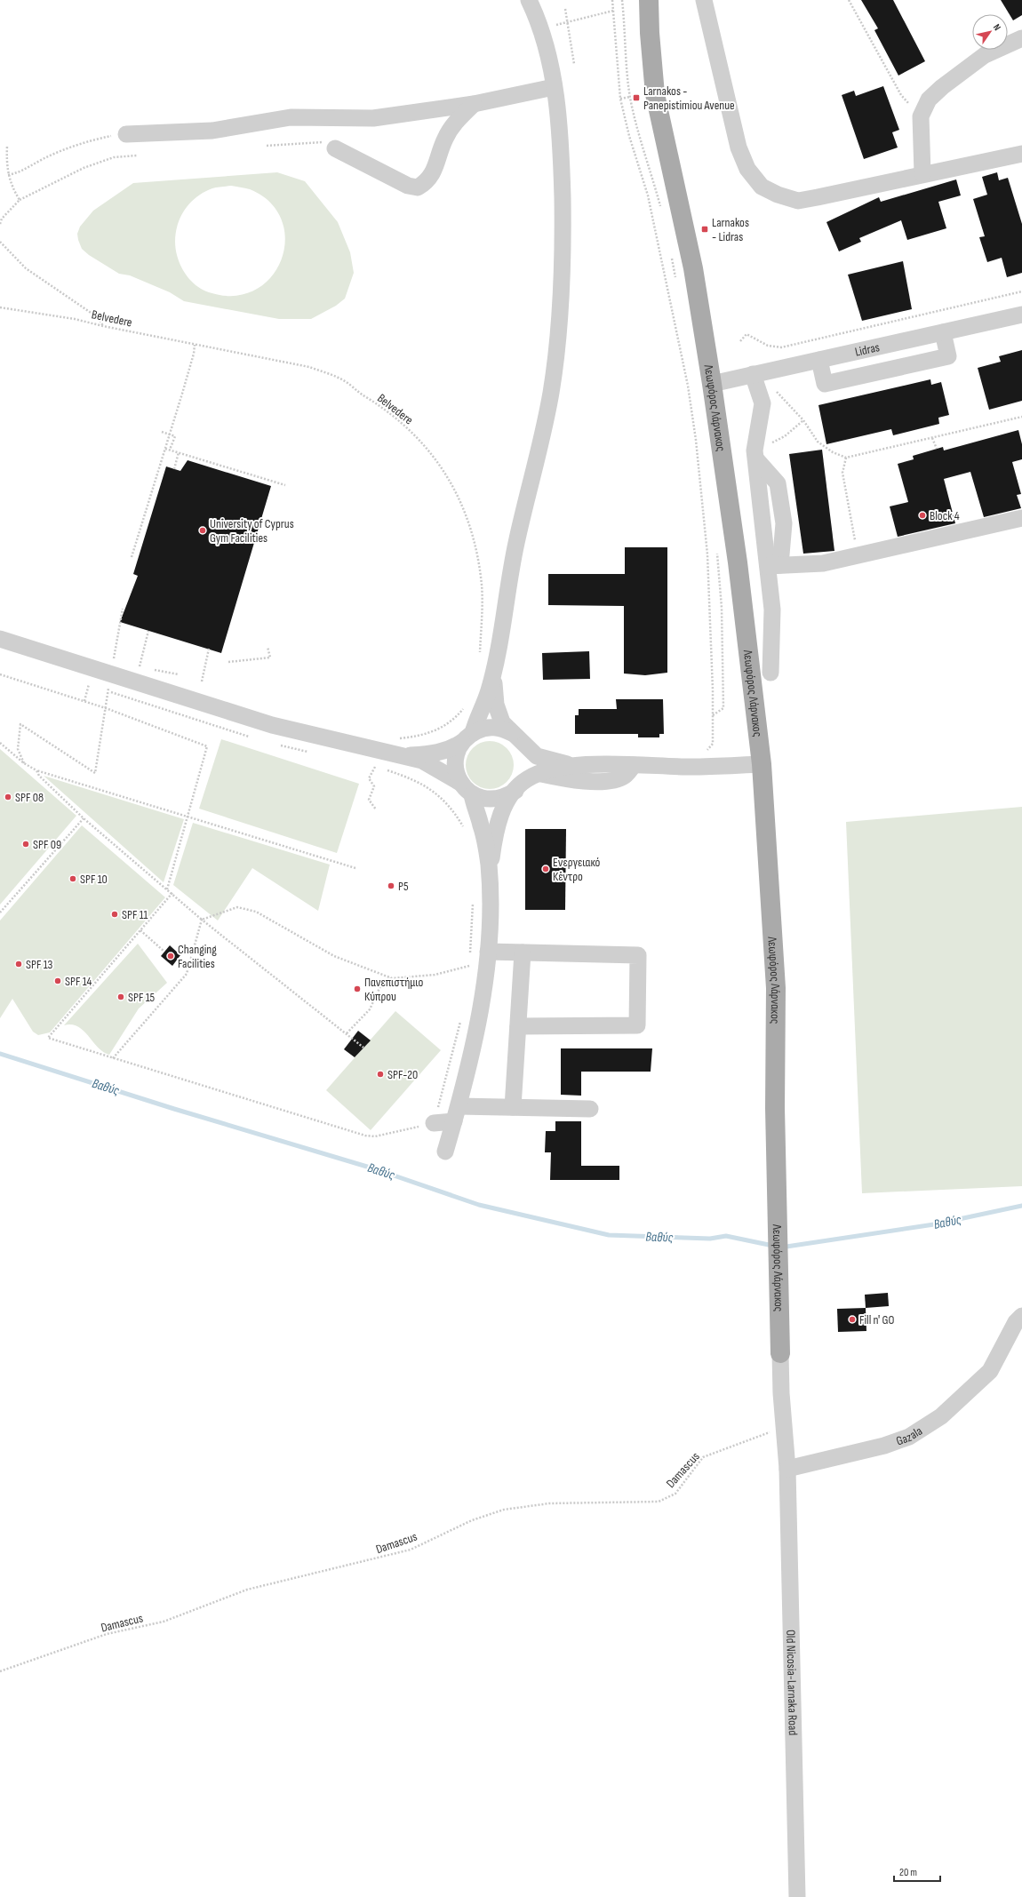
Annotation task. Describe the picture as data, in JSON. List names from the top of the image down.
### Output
{
  "streets": {
    "main road": ["Λεωφόρος Λάρνακος"],
    "street": ["Lidras", "Gazala", "Old Nicosia-Larnaka Road"],
    "path": ["Belvedere", "Damascus"]
  },
  "crossings": [
    ["Lidras", "Λεωφόρος Λάρνακος"],
    ["Λεωφόρος Λάρνακος", "Damascus"],
    ["Gazala", "Old Nicosia-Larnaka Road"]
  ],
  "water": ["Βαθύς"],
  "places": {
    "transit": ["Larnakos - Panepistimiou Avenue", "Larnakos - Lidras"],
    "other": [
      "Block 4",
      "University of Cyprus Gym Facilities",
      "SPF 08",
      "SPF 09",
      "Ενεργειακό Κέντρο",
      "SPF 10",
      "P5",
      "SPF 11",
      "Changing Facilities",
      "SPF 13",
      "SPF 14",
      "Πανεπιστήμιο Κύπρου",
      "SPF 15",
      "SPF-20",
      "Fill n' GO"
    ]
  },
  "scale_bar": "20 m",
  "north": "top right"
}
